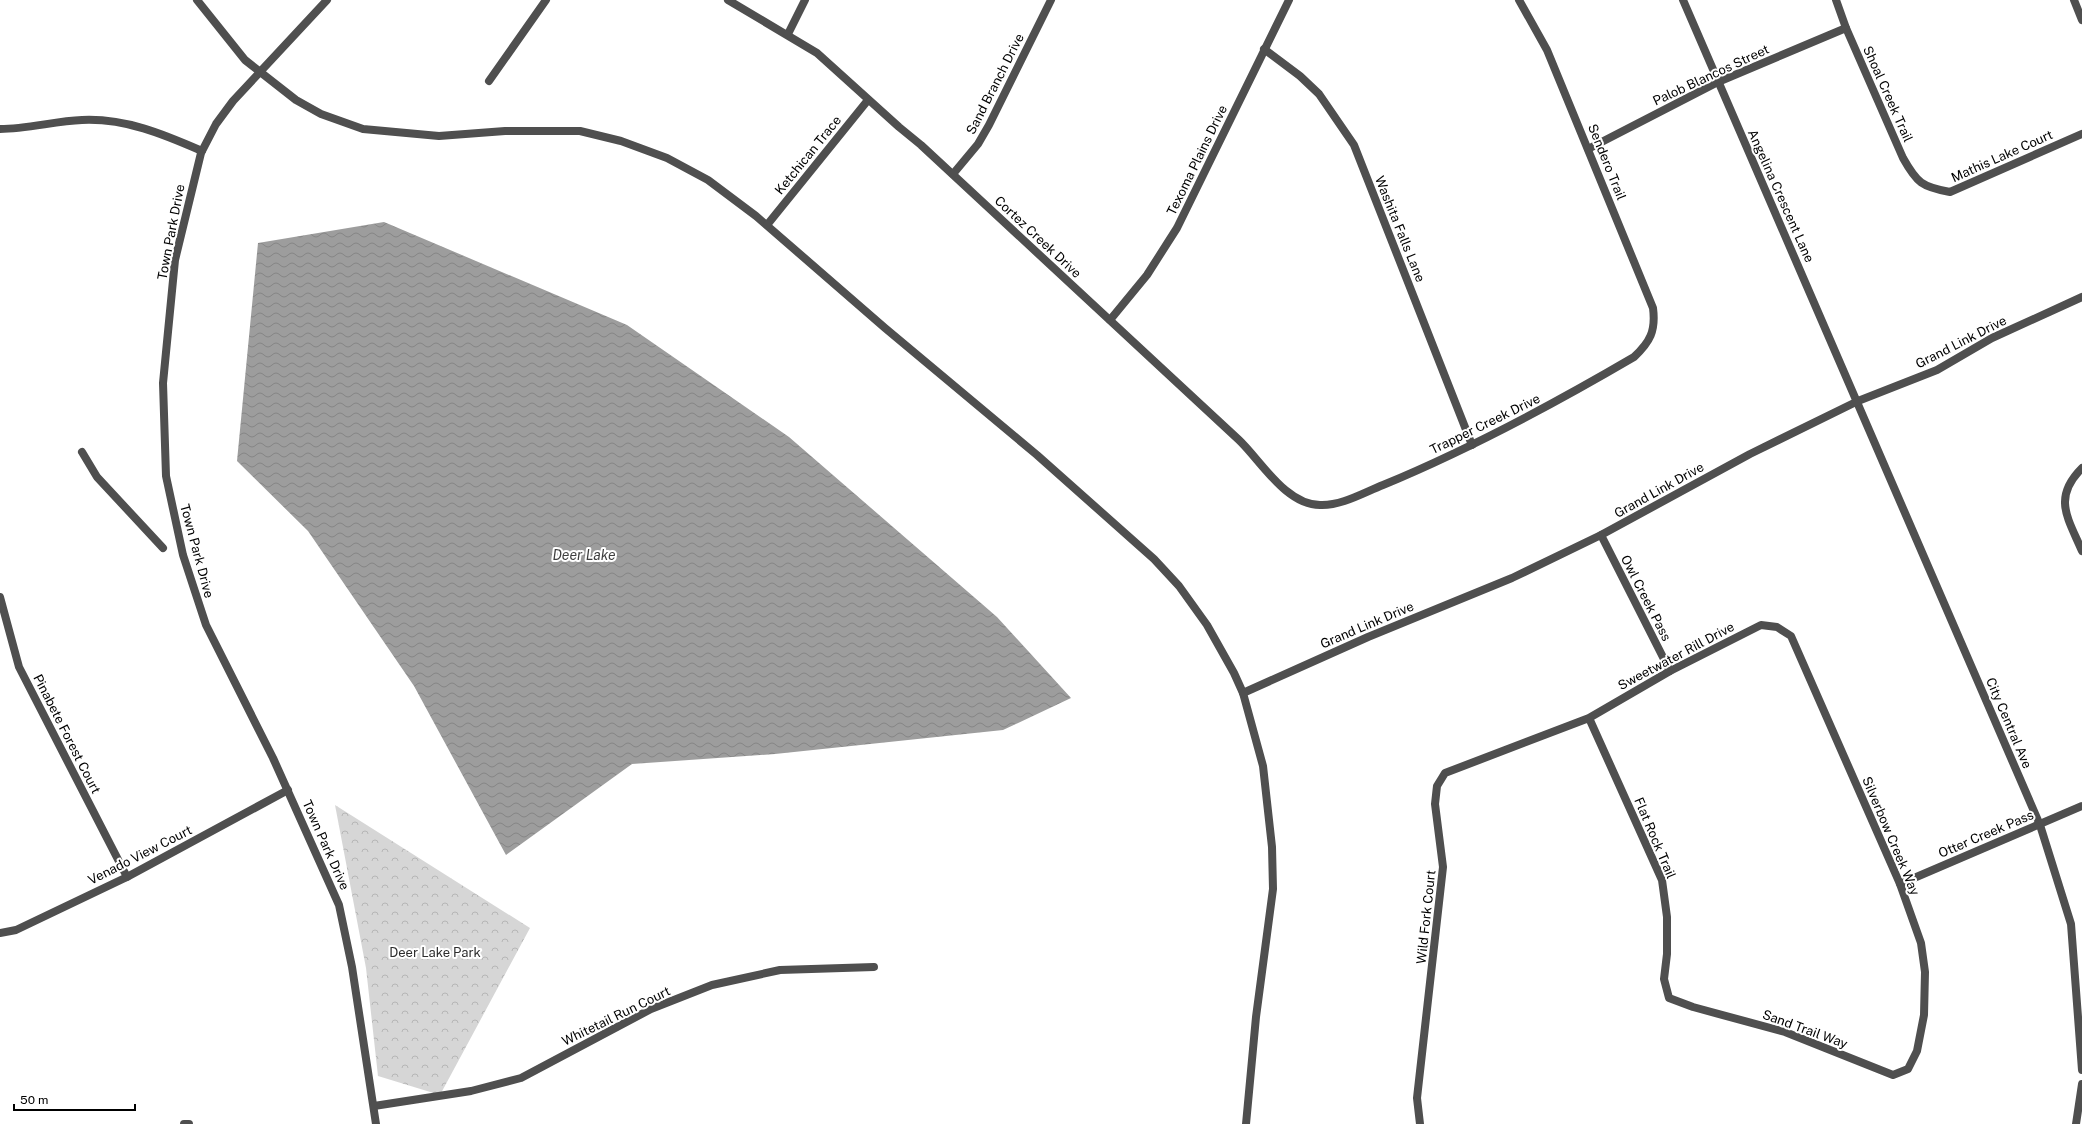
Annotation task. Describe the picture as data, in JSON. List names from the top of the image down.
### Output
{
  "streets": {
    "street": [
      "Palob Blancos Street",
      "Sand Branch Drive",
      "Shoal Creek Trail",
      "Ketchican Trace",
      "Mathis Lake Court",
      "Texoma Plains Drive",
      "Sendero Trail",
      "Angelina Crescent Lane",
      "Washita Falls Lane",
      "Town Park Drive",
      "Cortez Creek Drive",
      "Grand Link Drive",
      "Trapper Creek Drive",
      "Owl Creek Pass",
      "Sweetwater Rill Drive",
      "City Central Ave",
      "Pinabete Forest Court",
      "Otter Creek Pass",
      "Silverbow Creek Way",
      "Flat Rock Trail",
      "Venado View Court",
      "Wild Fork Court",
      "Whitetail Run Court",
      "Sand Trail Way"
    ]
  },
  "crossings": [
    ["Palob Blancos Street", "Shoal Creek Trail"],
    ["Palob Blancos Street", "Sendero Trail"],
    ["Palob Blancos Street", "Angelina Crescent Lane"],
    ["Sand Branch Drive", "Cortez Creek Drive"],
    ["Shoal Creek Trail", "Mathis Lake Court"],
    ["Ketchican Trace", "Cortez Creek Drive"],
    ["Texoma Plains Drive", "Washita Falls Lane"],
    ["Texoma Plains Drive", "Cortez Creek Drive"],
    ["Sendero Trail", "Trapper Creek Drive"],
    ["Angelina Crescent Lane", "Grand Link Drive"],
    ["Angelina Crescent Lane", "City Central Ave"],
    ["Washita Falls Lane", "Trapper Creek Drive"],
    ["Town Park Drive", "Venado View Court"],
    ["Town Park Drive", "Whitetail Run Court"],
    ["Cortez Creek Drive", "Trapper Creek Drive"],
    ["Grand Link Drive", "Owl Creek Pass"],
    ["Grand Link Drive", "City Central Ave"],
    ["Owl Creek Pass", "Sweetwater Rill Drive"],
    ["Sweetwater Rill Drive", "Silverbow Creek Way"],
    ["Sweetwater Rill Drive", "Flat Rock Trail"],
    ["Sweetwater Rill Drive", "Wild Fork Court"],
    ["City Central Ave", "Otter Creek Pass"],
    ["Pinabete Forest Court", "Venado View Court"],
    ["Otter Creek Pass", "Silverbow Creek Way"],
    ["Silverbow Creek Way", "Sand Trail Way"],
    ["Flat Rock Trail", "Wild Fork Court"],
    ["Flat Rock Trail", "Sand Trail Way"]
  ],
  "water": ["Deer Lake"],
  "parks": ["Deer Lake Park"],
  "scale_bar": "50 m"
}
